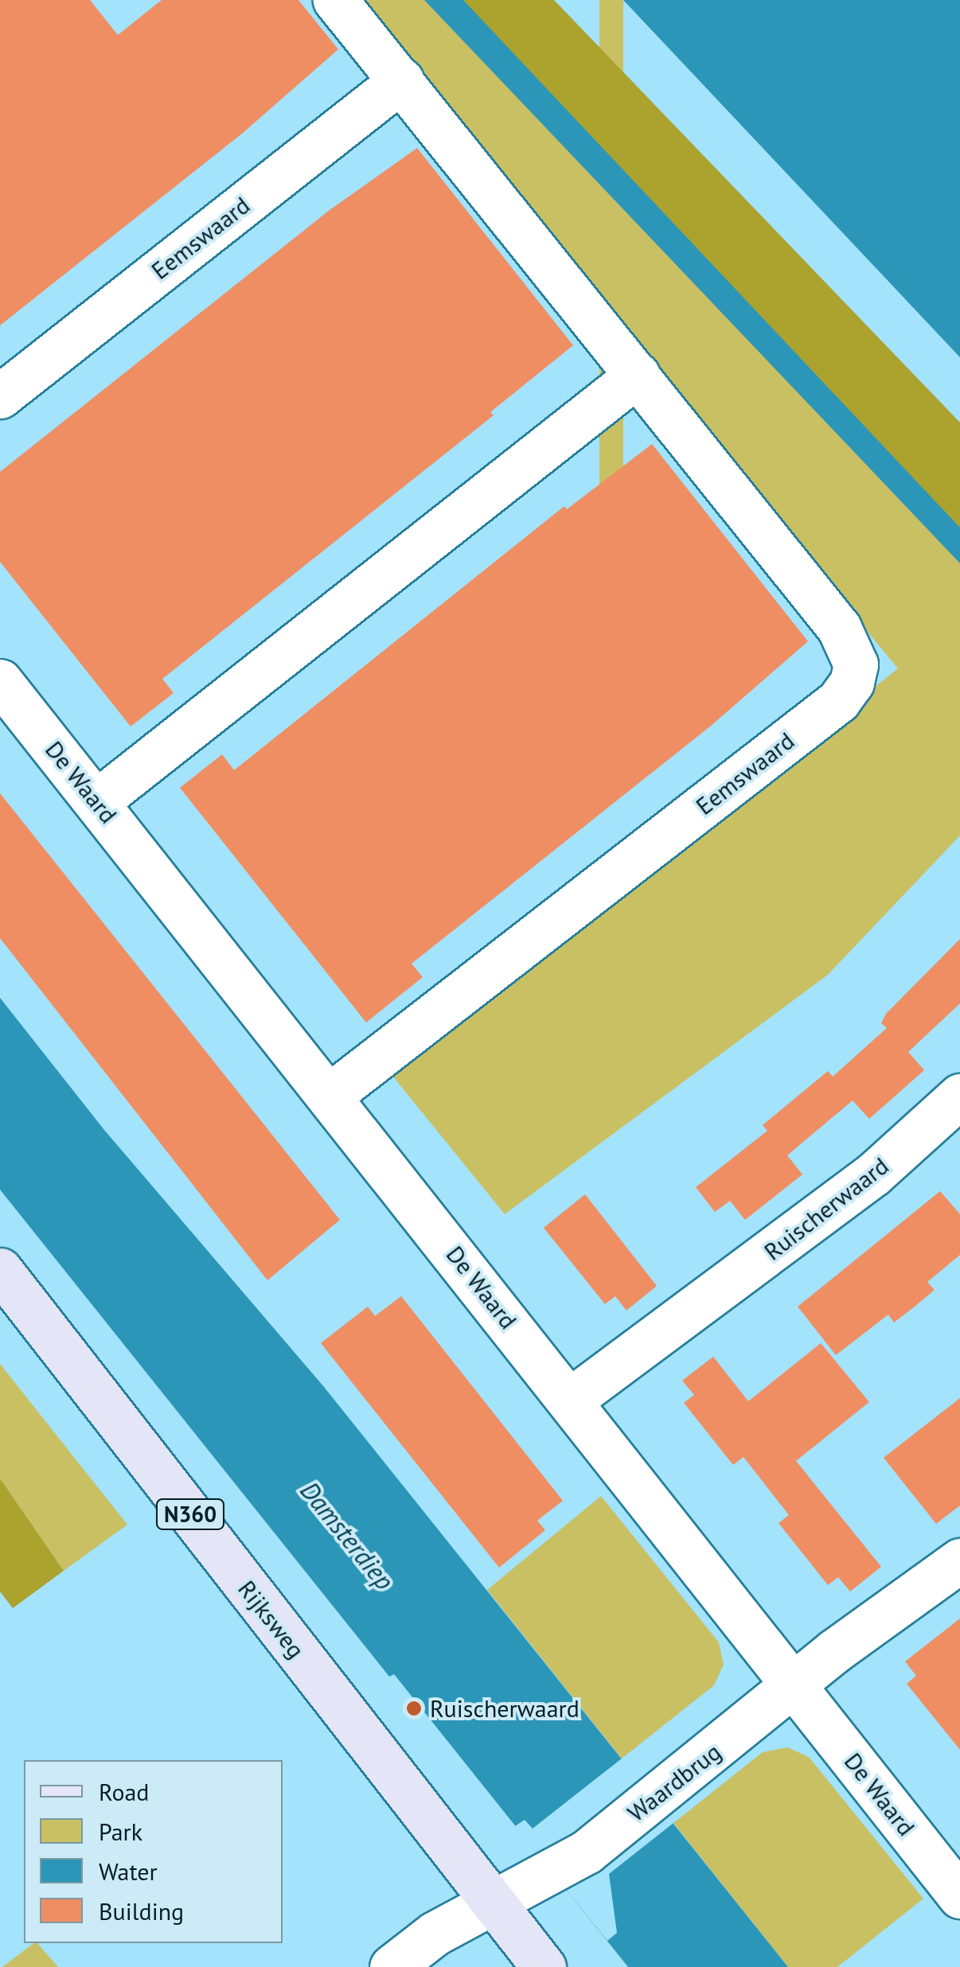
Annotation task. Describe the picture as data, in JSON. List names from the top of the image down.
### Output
{
  "streets": {
    "main road": ["N360", "Rijksweg"],
    "street": [
      "Eemswaard",
      "De Waard",
      "Ruischerwaard",
      "Waardbrug"
    ]
  },
  "crossings": [
    ["Eemswaard", "De Waard"],
    ["De Waard", "Ruischerwaard"],
    ["De Waard", "Waardbrug"],
    ["Rijksweg", "Waardbrug"]
  ],
  "water": ["Damsterdiep"],
  "places": ["Ruischerwaard"],
  "legend": [
    "Road",
    "Park",
    "Water",
    "Building"
  ]
}
